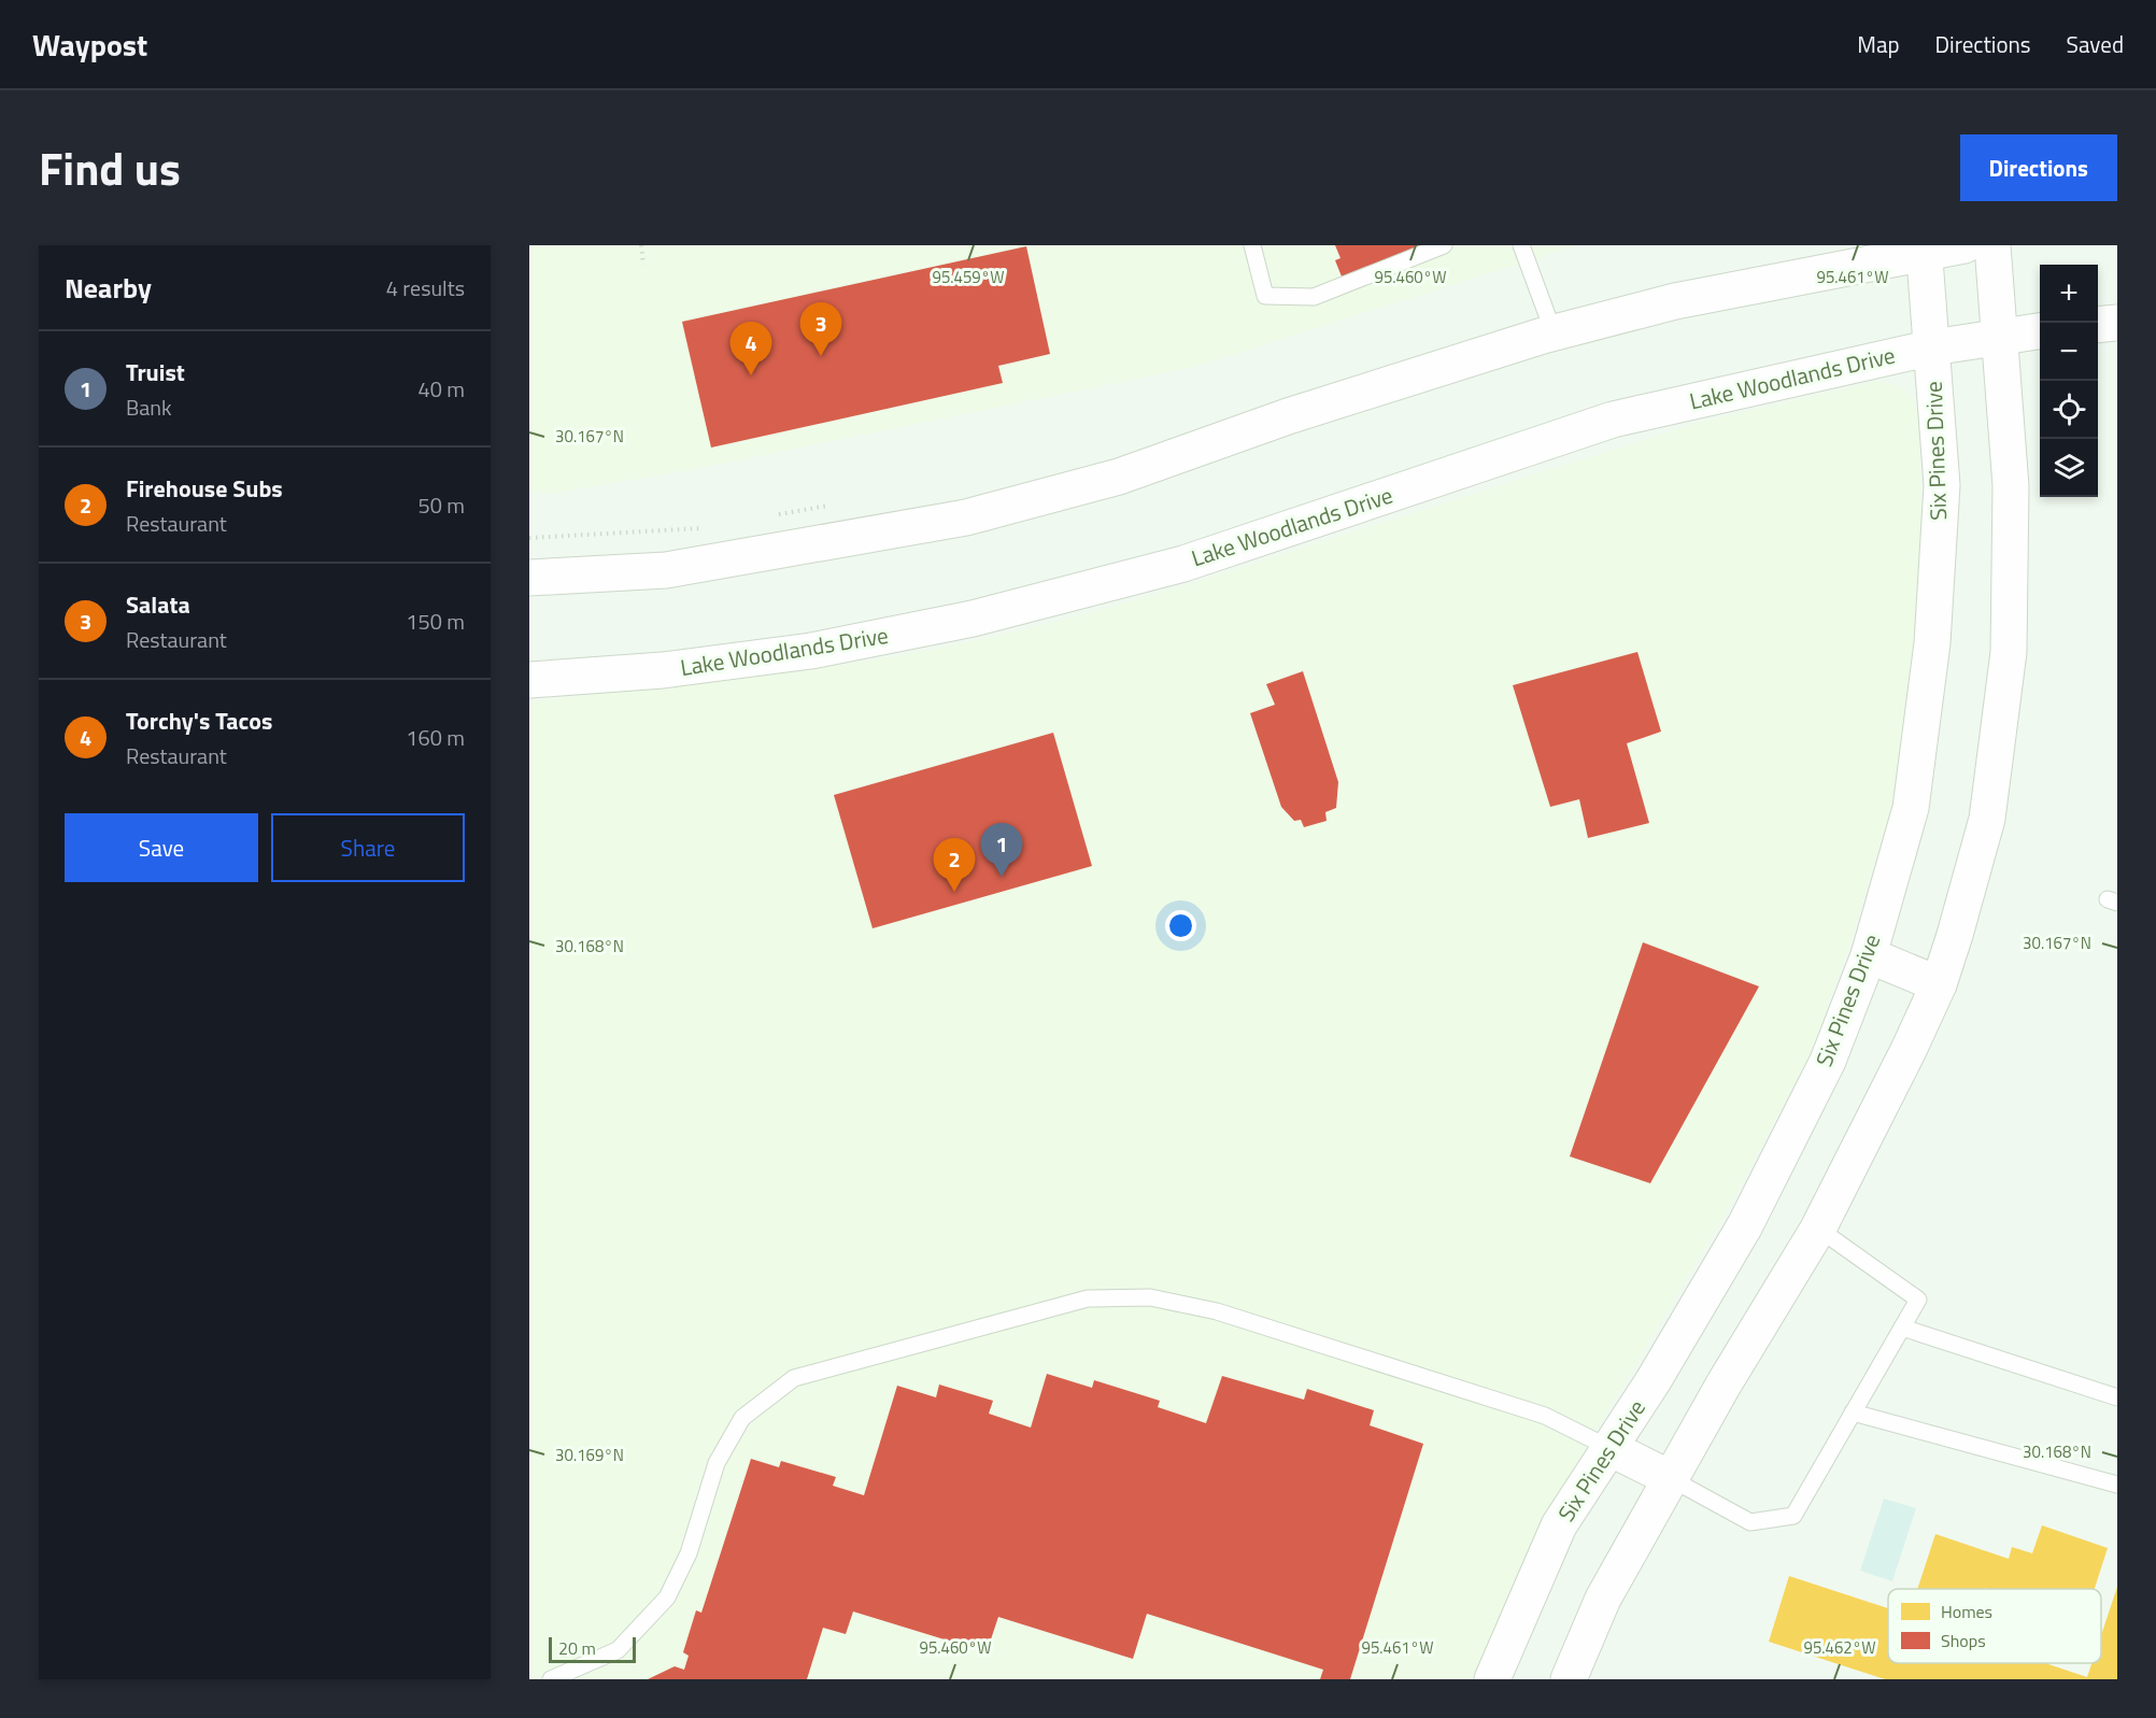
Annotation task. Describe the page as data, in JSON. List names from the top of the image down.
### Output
{
  "streets": {
    "street": ["Lake Woodlands Drive", "Six Pines Drive"]
  },
  "crossings": [
    ["Lake Woodlands Drive", "Six Pines Drive"]
  ],
  "legend": ["Homes", "Shops"],
  "scale_bar": "20 m",
  "page": {
    "header": "Waypost",
    "nav": ["Map", "Directions", "Saved"],
    "title": "Find us",
    "buttons": [
      "Directions",
      ["Save", "Share"]
    ],
    "heading": ["Nearby", "4 results"],
    "map_buttons": ["+", "−"],
    "pins": [
      "3",
      "4",
      "1",
      "2"
    ],
    "list": [
      {
        "mark": "1",
        "name": "Truist",
        "note": "Bank",
        "value": "40 m"
      },
      {
        "mark": "2",
        "name": "Firehouse Subs",
        "note": "Restaurant",
        "value": "50 m"
      },
      {
        "mark": "3",
        "name": "Salata",
        "note": "Restaurant",
        "value": "150 m"
      },
      {
        "mark": "4",
        "name": "Torchy's Tacos",
        "note": "Restaurant",
        "value": "160 m"
      }
    ],
    "scale": "20 m"
  },
  "coordinates": [
    "95.459°W",
    "95.460°W",
    "95.461°W",
    "30.167°N",
    "30.168°N",
    "30.169°N",
    "95.462°W"
  ]
}
